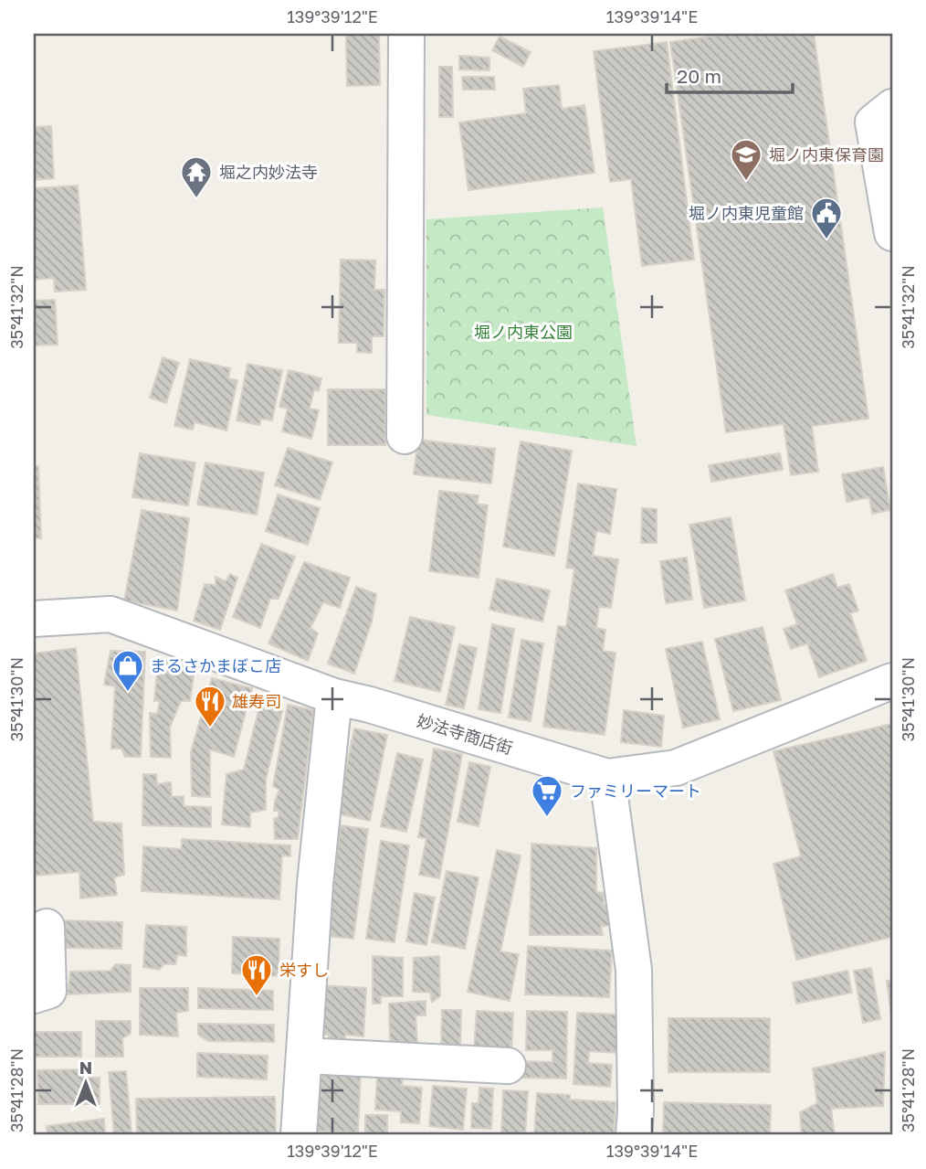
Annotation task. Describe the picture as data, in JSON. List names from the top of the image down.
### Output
{
  "streets": {
    "street": ["妙法寺商店街"]
  },
  "parks": ["堀ノ内東公園"],
  "places": {
    "school or university": ["堀ノ内東保育園"],
    "temple": ["堀之内妙法寺"],
    "public building": ["堀ノ内東児童館"],
    "shop": ["まるさかまぼこ店"],
    "restaurant": ["雄寿司", "栄すし"],
    "supermarket": ["ファミリーマート"]
  },
  "scale_bar": "20 m",
  "north": "top",
  "coordinates": [
    "139°39'12\"E",
    "139°39'14\"E",
    "35°41'32\"N",
    "35°41'30\"N",
    "35°41'28\"N"
  ]
}
